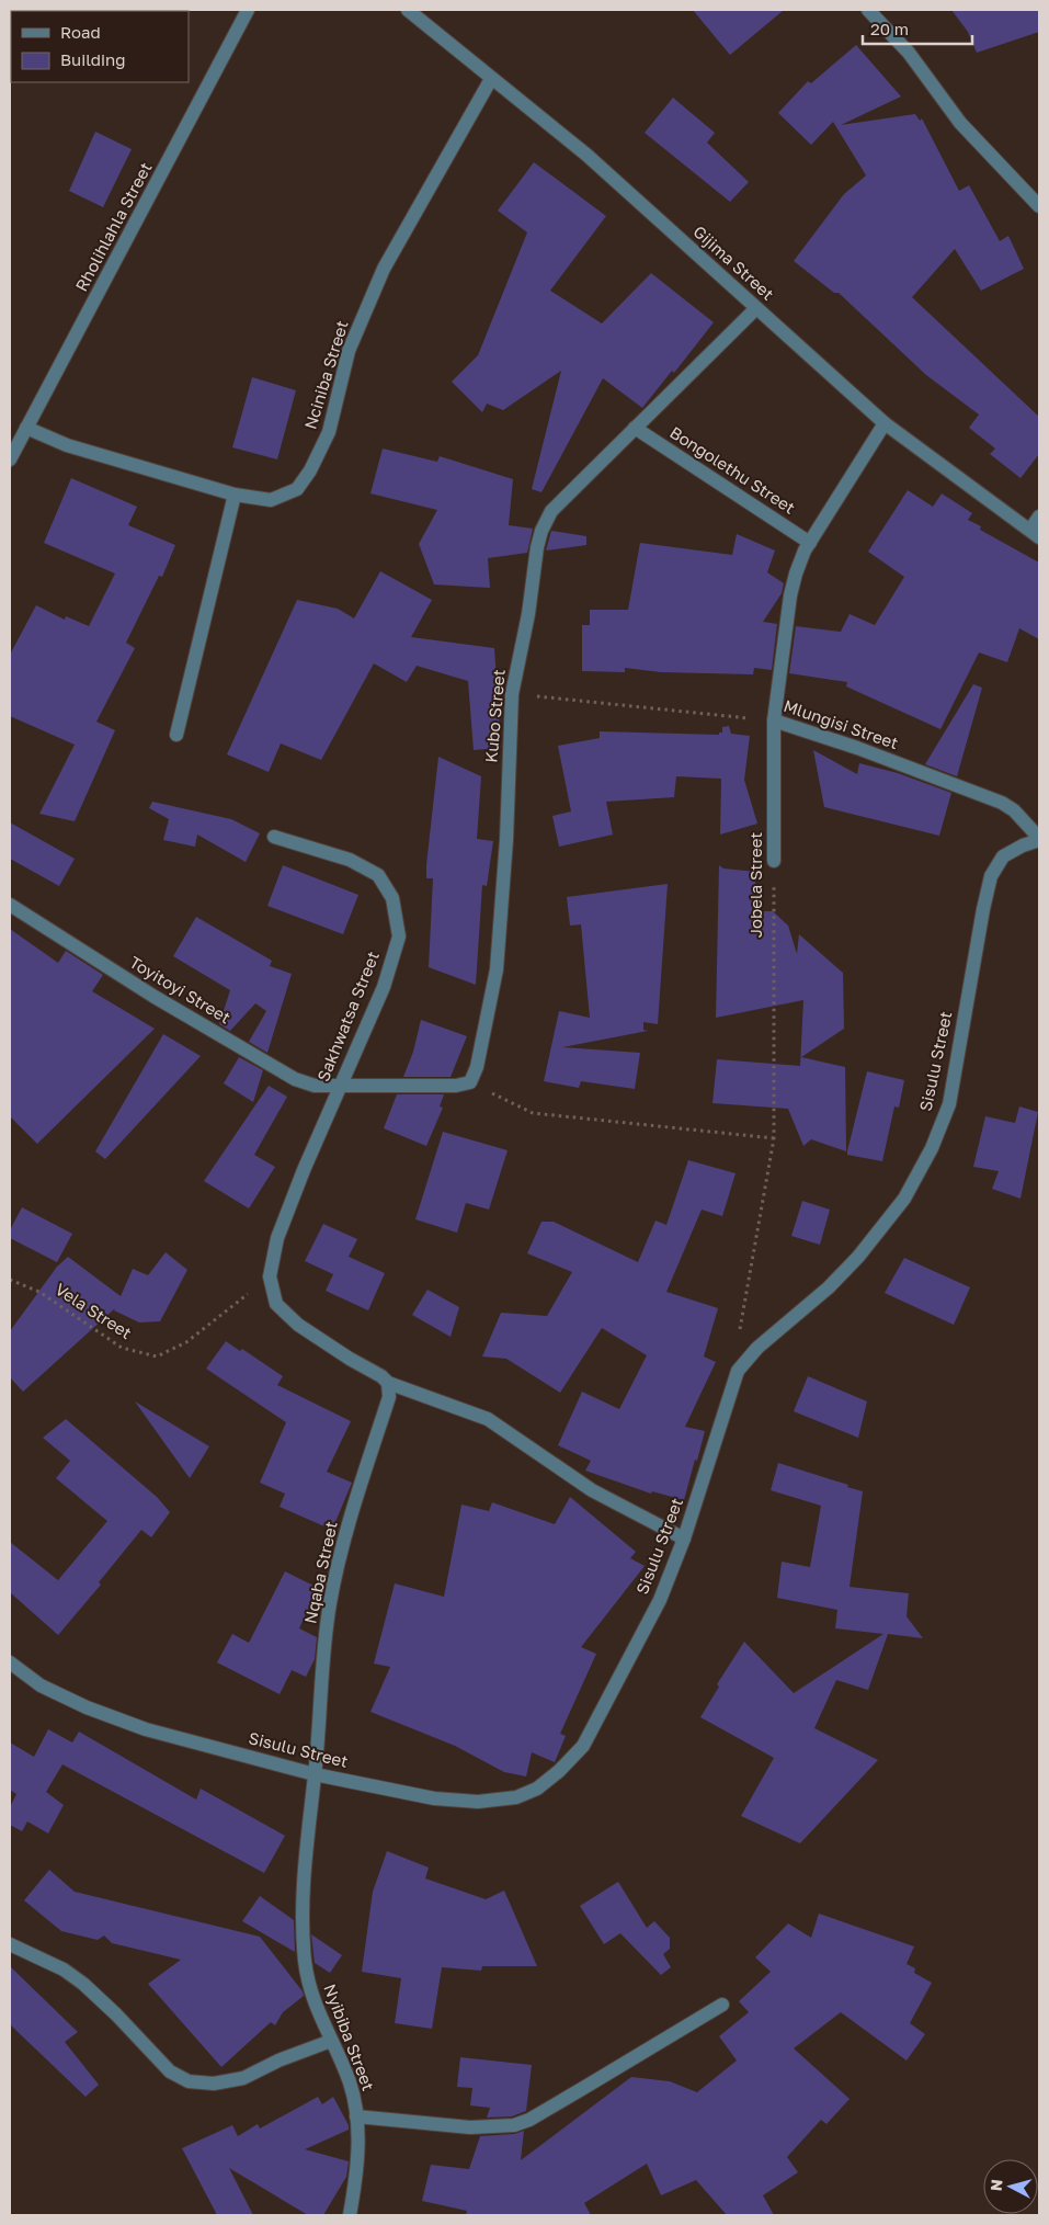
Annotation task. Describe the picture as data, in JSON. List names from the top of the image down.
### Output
{
  "streets": {
    "street": [
      "Rholihlahla Street",
      "Gijima Street",
      "Nciniba Street",
      "Bongolethu Street",
      "Kubo Street",
      "Mlungisi Street",
      "Jobela Street",
      "Toyitoyi Street",
      "Sakhwatsa Street",
      "Sisulu Street",
      "Nqaba Street",
      "Nyibiba Street"
    ],
    "path": ["Vela Street"]
  },
  "crossings": [
    ["Rholihlahla Street", "Nciniba Street"],
    ["Gijima Street", "Nciniba Street"],
    ["Gijima Street", "Kubo Street"],
    ["Gijima Street", "Jobela Street"],
    ["Bongolethu Street", "Kubo Street"],
    ["Bongolethu Street", "Jobela Street"],
    ["Kubo Street", "Mlungisi Street"],
    ["Mlungisi Street", "Jobela Street"],
    ["Mlungisi Street", "Sisulu Street"],
    ["Jobela Street", "Sisulu Street"],
    ["Toyitoyi Street", "Sakhwatsa Street"],
    ["Sakhwatsa Street", "Vela Street"],
    ["Sisulu Street", "Nqaba Street"],
    ["Sisulu Street", "Nyibiba Street"],
    ["Nqaba Street", "Nyibiba Street"]
  ],
  "legend": ["Road", "Building"],
  "scale_bar": "20 m",
  "north": "left"
}
